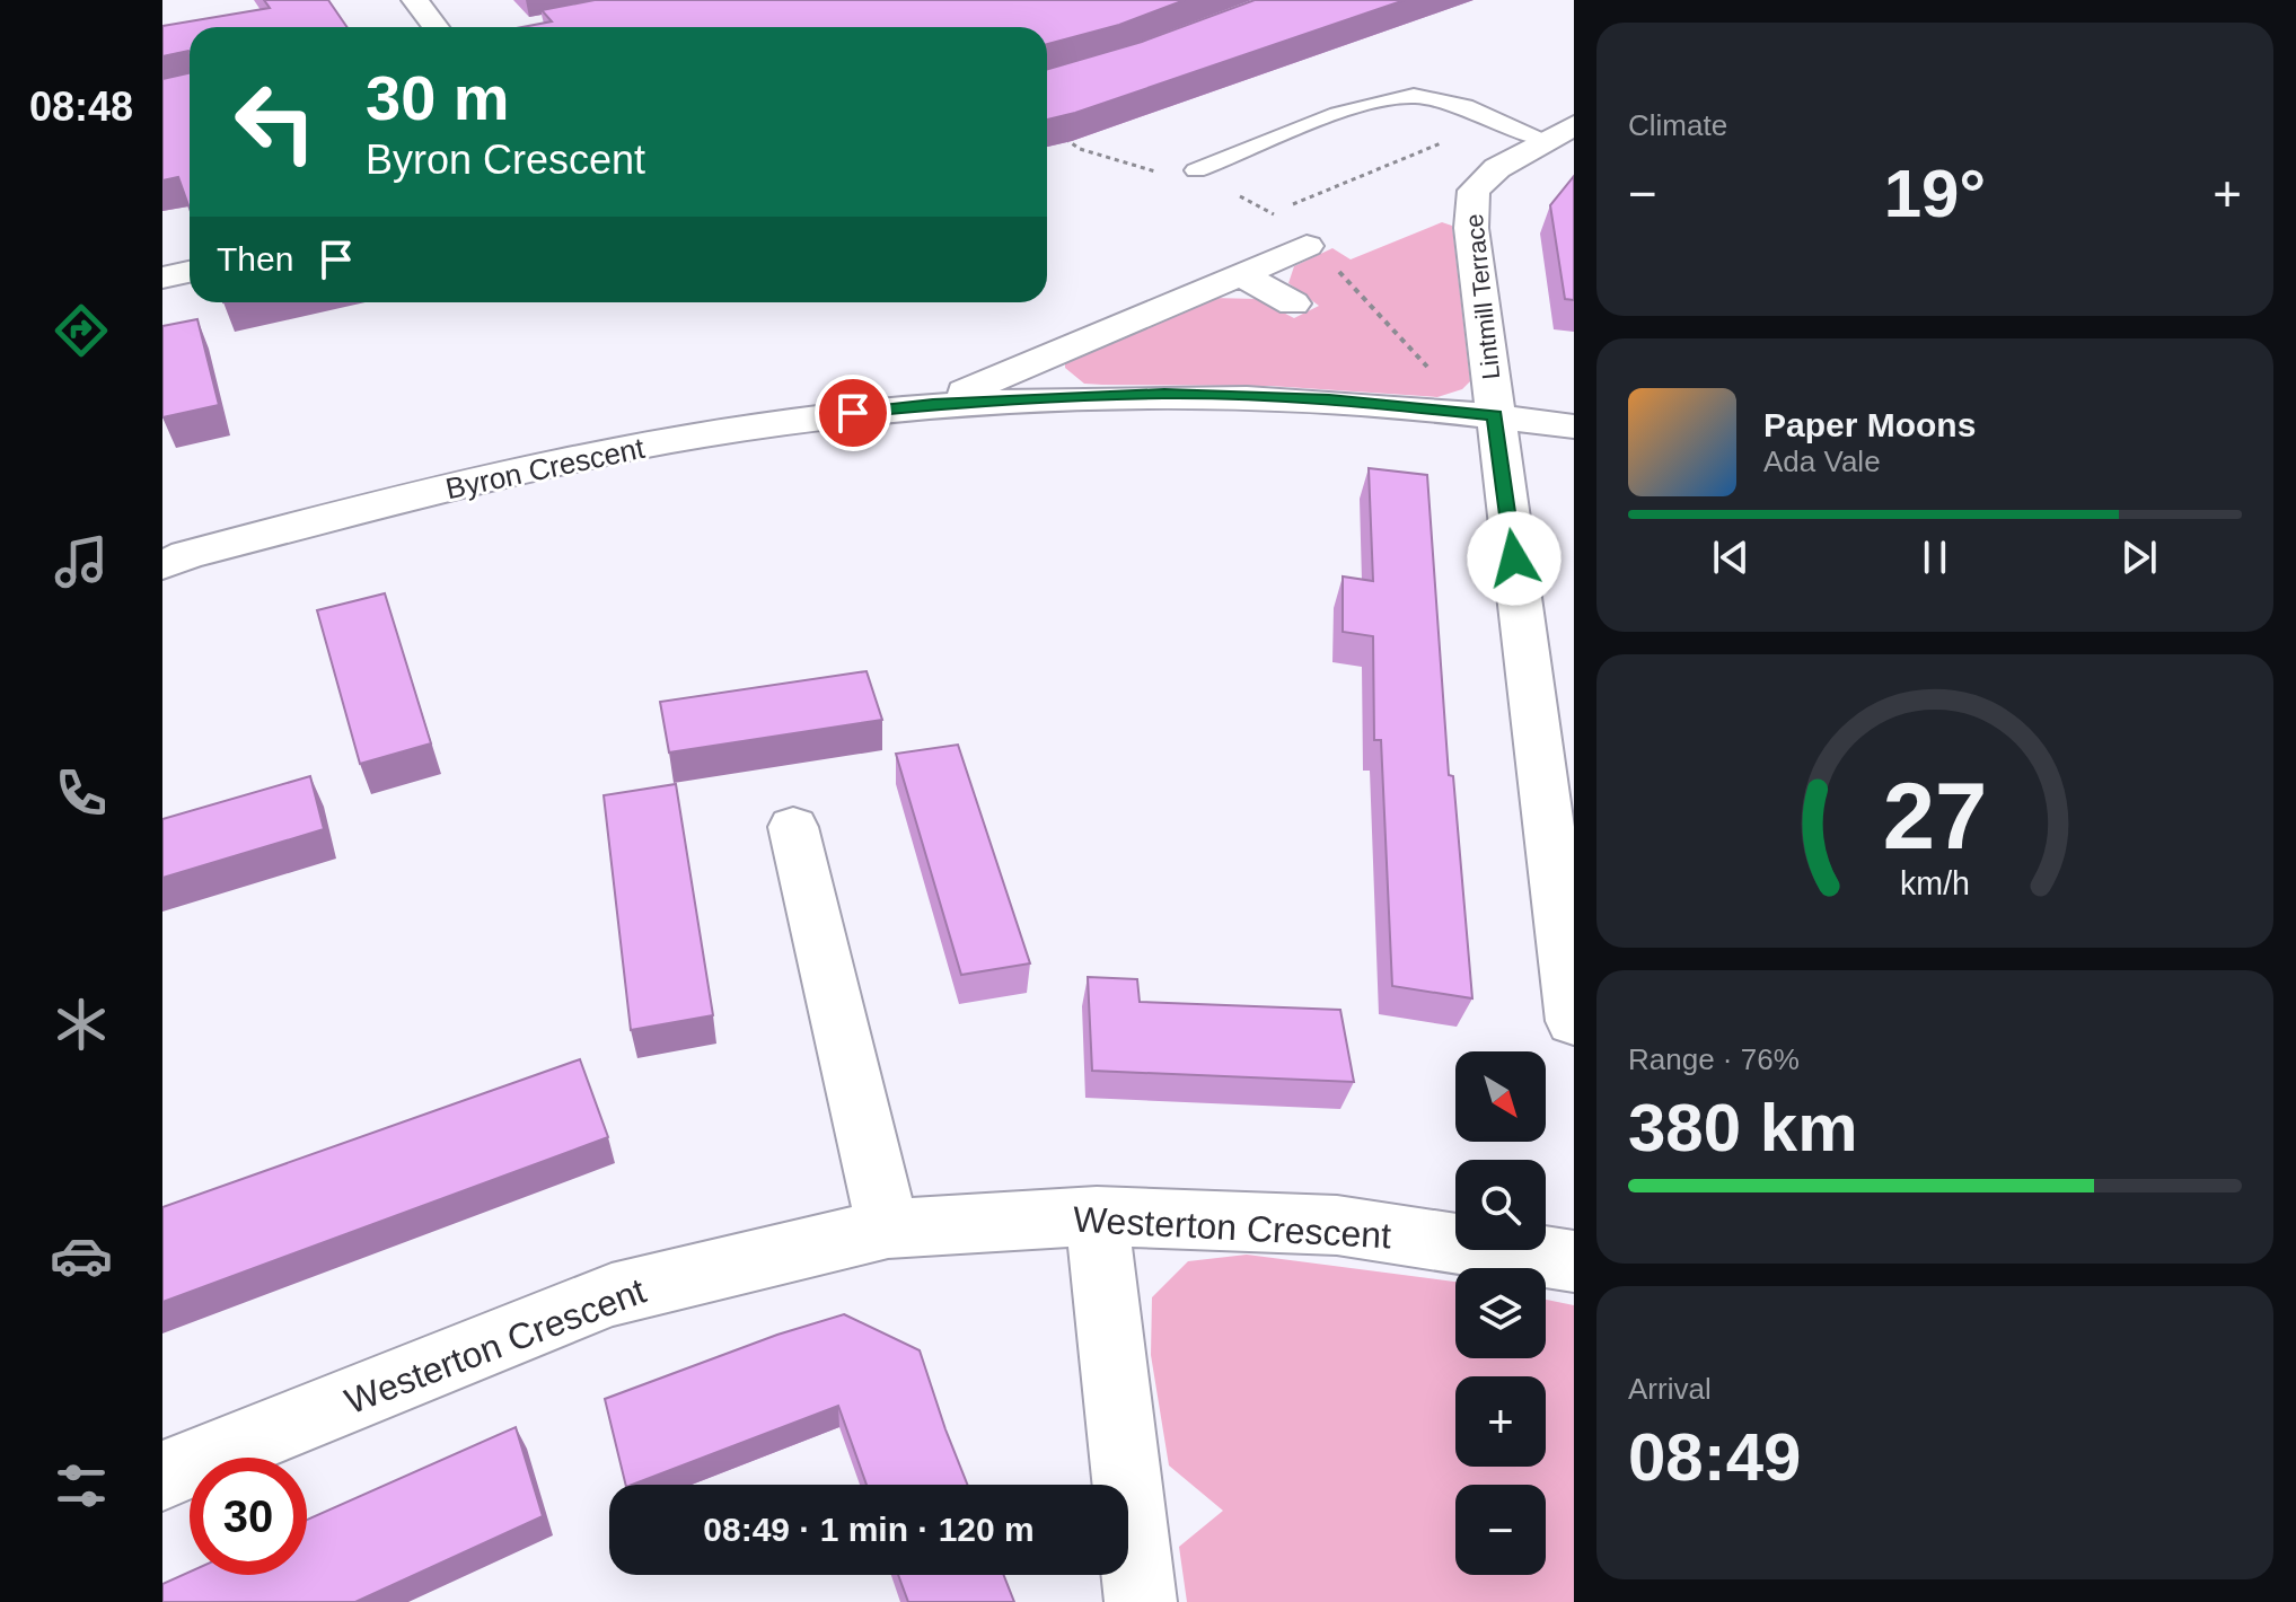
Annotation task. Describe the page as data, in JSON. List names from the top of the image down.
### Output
{
  "streets": {
    "street": ["Lintmill Terrace", "Byron Crescent", "Westerton Crescent"]
  },
  "crossings": [
    ["Lintmill Terrace", "Byron Crescent"]
  ],
  "north": "bottom right",
  "page": {
    "tabs": "08:48",
    "tile": [
      "Climate",
      ["Range · 76%", "380 km"],
      ["Arrival", "08:49"]
    ],
    "turn": ["30 m", "Byron Crescent"],
    "heat": ["−", "19°", "+"],
    "then": "Then",
    "song": ["Paper Moons", "Ada Vale"],
    "map_buttons": ["+", "−"],
    "limit": "30",
    "trip": "08:49 · 1 min · 120 m",
    "gauge": ["27", "km/h"]
  }
}
